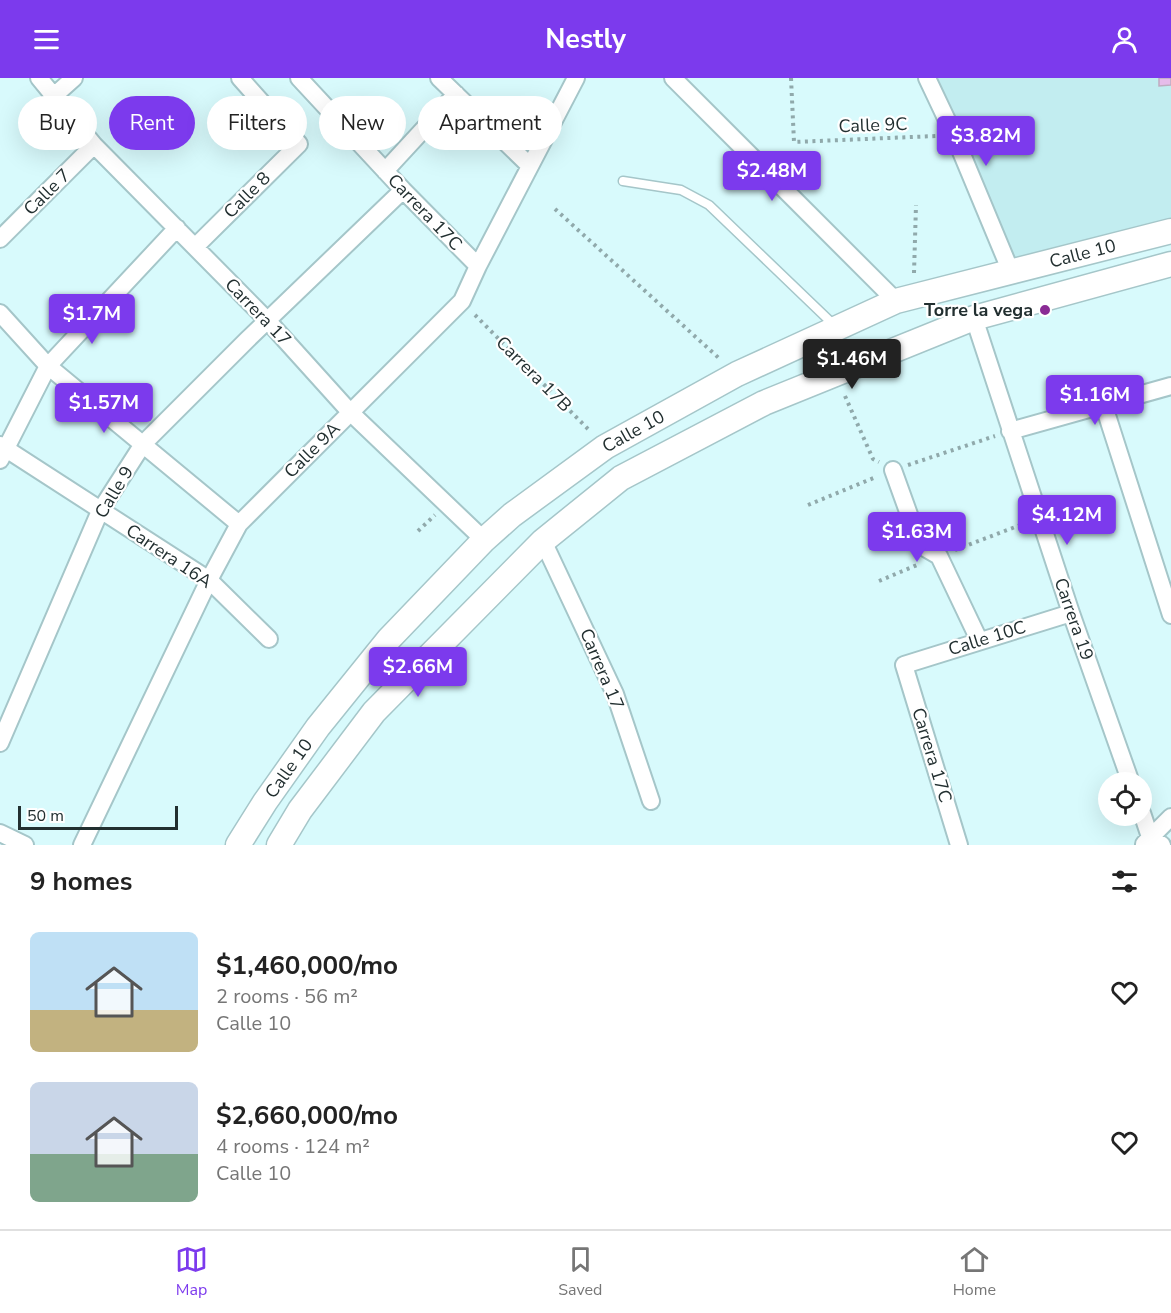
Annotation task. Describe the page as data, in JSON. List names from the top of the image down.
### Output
{
  "streets": {
    "main road": ["Calle 10"],
    "street": [
      "Calle 7",
      "Calle 8",
      "Carrera 17C",
      "Carrera 17",
      "Calle 9A",
      "Calle 9",
      "Carrera 16A",
      "Carrera 19",
      "Calle 10C"
    ],
    "path": ["Calle 9C", "Carrera 17B"]
  },
  "crossings": [
    ["Calle 8", "Carrera 17"],
    ["Carrera 17C", "Calle 9A"],
    ["Carrera 17C", "Calle 9"],
    ["Carrera 17C", "Calle 10C"],
    ["Calle 10", "Carrera 17"],
    ["Calle 10", "Carrera 17B"],
    ["Calle 10", "Carrera 19"],
    ["Carrera 17", "Calle 9A"],
    ["Carrera 17", "Calle 9"],
    ["Carrera 17B", "Calle 9A"],
    ["Calle 9A", "Carrera 16A"],
    ["Calle 9", "Carrera 16A"],
    ["Carrera 19", "Calle 10C"]
  ],
  "places": ["Torre la vega"],
  "scale_bar": "50 m",
  "page": {
    "header": "Nestly",
    "chip": [
      "Buy",
      "Rent",
      "Filters",
      "New",
      "Apartment"
    ],
    "price": [
      "$3.82M",
      "$2.48M",
      "$1.7M",
      "$1.46M",
      "$1.16M",
      "$1.57M",
      "$4.12M",
      "$1.63M",
      "$2.66M"
    ],
    "scale": "50 m",
    "heading": "9 homes",
    "list": [
      {
        "name": "$1,460,000/mo",
        "note": "2 rooms · 56 m² · Calle 10"
      },
      {
        "name": "$2,660,000/mo",
        "note": "4 rooms · 124 m² · Calle 10"
      }
    ],
    "tabs": ["Map", "Saved", "Home"]
  }
}
